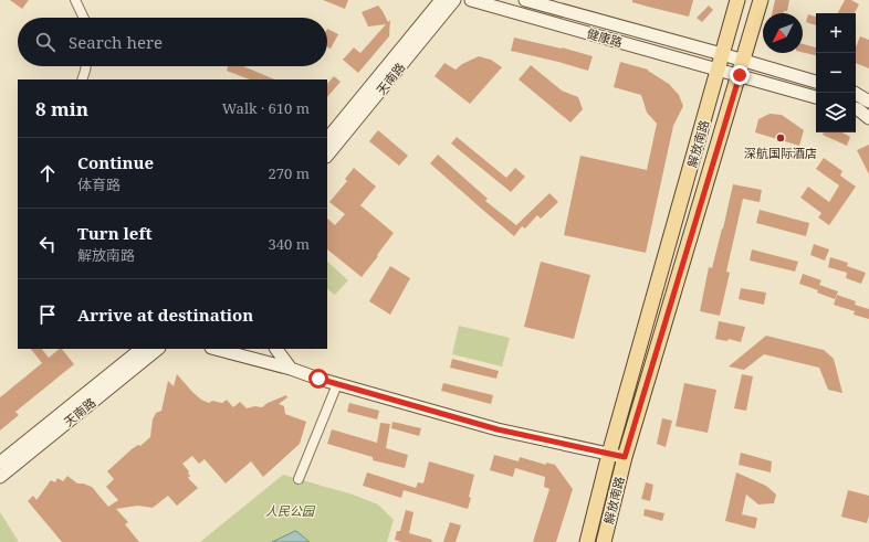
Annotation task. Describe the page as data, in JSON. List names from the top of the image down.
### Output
{
  "streets": {
    "main road": ["解放南路"],
    "street": ["健康路", "天南路"]
  },
  "crossings": [
    ["健康路", "解放南路"]
  ],
  "parks": ["人民公园"],
  "places": ["深航国际酒店"],
  "north": "bottom left",
  "page": {
    "map_buttons": ["+", "−"],
    "search": "Search here",
    "heading": ["8 min", "Walk · 610 m"],
    "list": [
      ["Continue", "体育路", "270 m"],
      ["Turn left", "解放南路", "340 m"],
      "Arrive at destination"
    ]
  }
}
